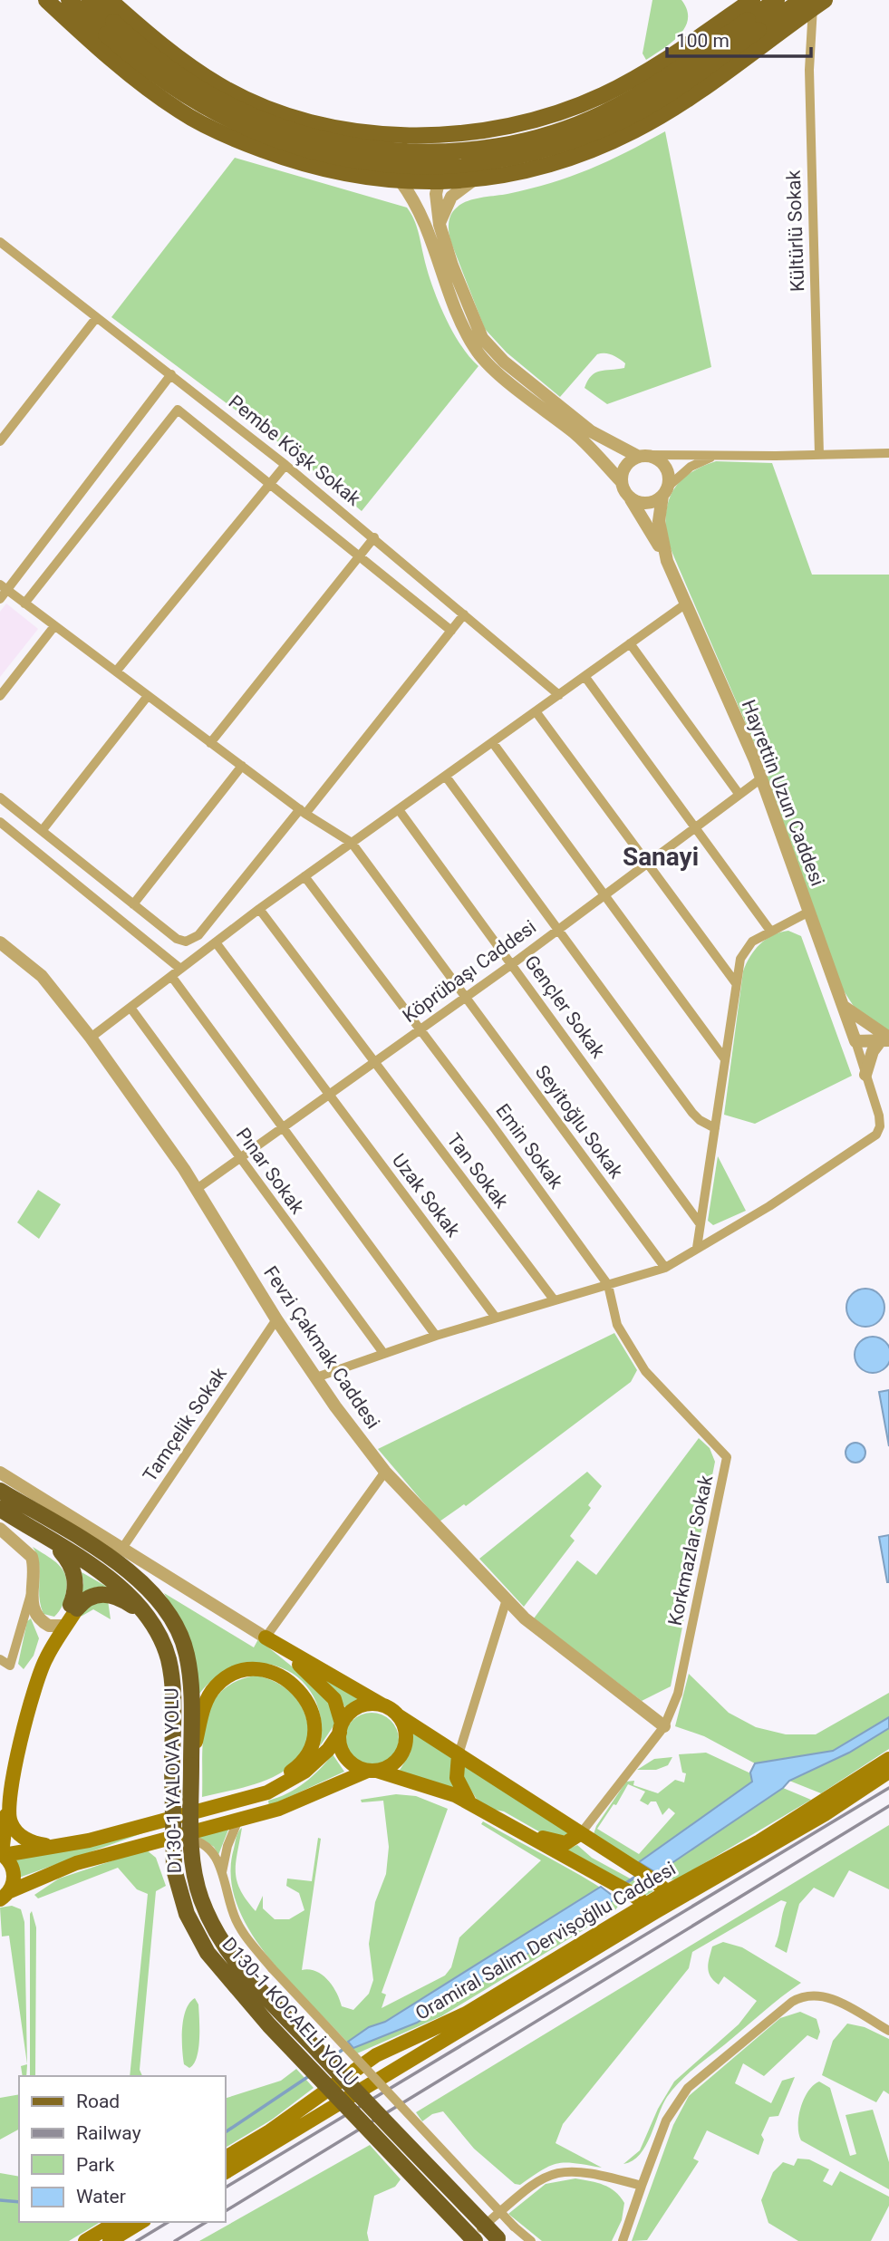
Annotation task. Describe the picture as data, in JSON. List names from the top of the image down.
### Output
{
  "streets": {
    "highway": ["D130-1 YALOVA YOLU", "D130-1 KOCAELİ YOLU"],
    "main road": ["Oramiral Salim Dervişoğllu Caddesi"],
    "street": [
      "Kültürlü Sokak",
      "Pembe Köşk Sokak",
      "Hayrettin Uzun Caddesi",
      "Köprübaşı Caddesi",
      "Gençler Sokak",
      "Seyitoğlu Sokak",
      "Emin Sokak",
      "Pınar Sokak",
      "Tan Sokak",
      "Uzak Sokak",
      "Fevzi Çakmak Caddesi",
      "Tamçelik Sokak",
      "Korkmazlar Sokak"
    ]
  },
  "crossings": [
    ["Hayrettin Uzun Caddesi", "Köprübaşı Caddesi"],
    ["Köprübaşı Caddesi", "Gençler Sokak"],
    ["Köprübaşı Caddesi", "Seyitoğlu Sokak"],
    ["Köprübaşı Caddesi", "Emin Sokak"],
    ["Köprübaşı Caddesi", "Pınar Sokak"],
    ["Köprübaşı Caddesi", "Tan Sokak"],
    ["Köprübaşı Caddesi", "Uzak Sokak"],
    ["Köprübaşı Caddesi", "Fevzi Çakmak Caddesi"],
    ["Emin Sokak", "Korkmazlar Sokak"],
    ["Fevzi Çakmak Caddesi", "Tamçelik Sokak"],
    ["Fevzi Çakmak Caddesi", "Korkmazlar Sokak"]
  ],
  "districts": ["Sanayi"],
  "legend": [
    "Road",
    "Railway",
    "Park",
    "Water"
  ],
  "scale_bar": "100 m"
}
